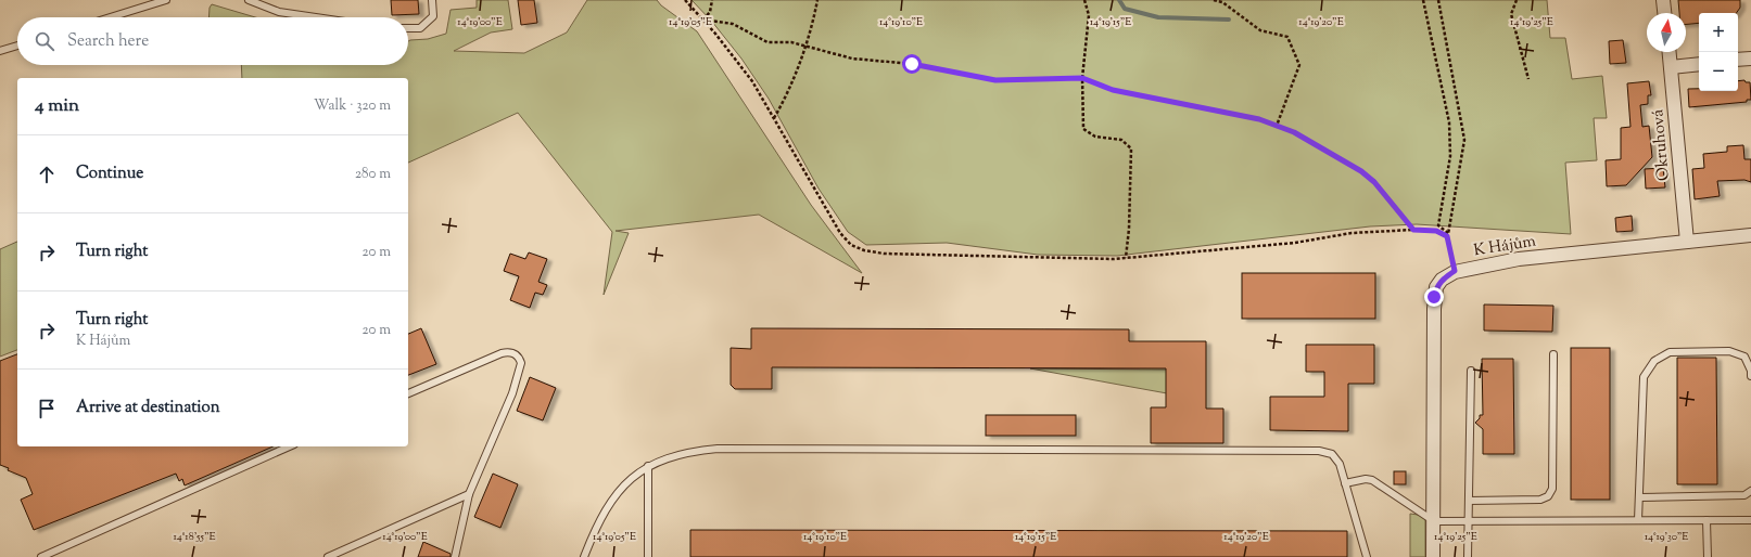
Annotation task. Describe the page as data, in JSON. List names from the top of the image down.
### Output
{
  "streets": {
    "street": ["Okruhová", "K Hájům"]
  },
  "crossings": [
    ["Okruhová", "K Hájům"]
  ],
  "north": "top",
  "page": {
    "map_buttons": ["+", "−"],
    "search": "Search here",
    "heading": ["4 min", "Walk · 320 m"],
    "list": [
      ["Continue", "280 m"],
      ["Turn right", "20 m"],
      ["Turn right", "K Hájům", "20 m"],
      "Arrive at destination"
    ]
  },
  "coordinates": [
    "14°19'00\"E",
    "14°19'05\"E",
    "14°19'10\"E",
    "14°19'15\"E",
    "14°19'20\"E",
    "14°19'25\"E",
    "14°18'55\"E",
    "14°19'30\"E"
  ]
}
